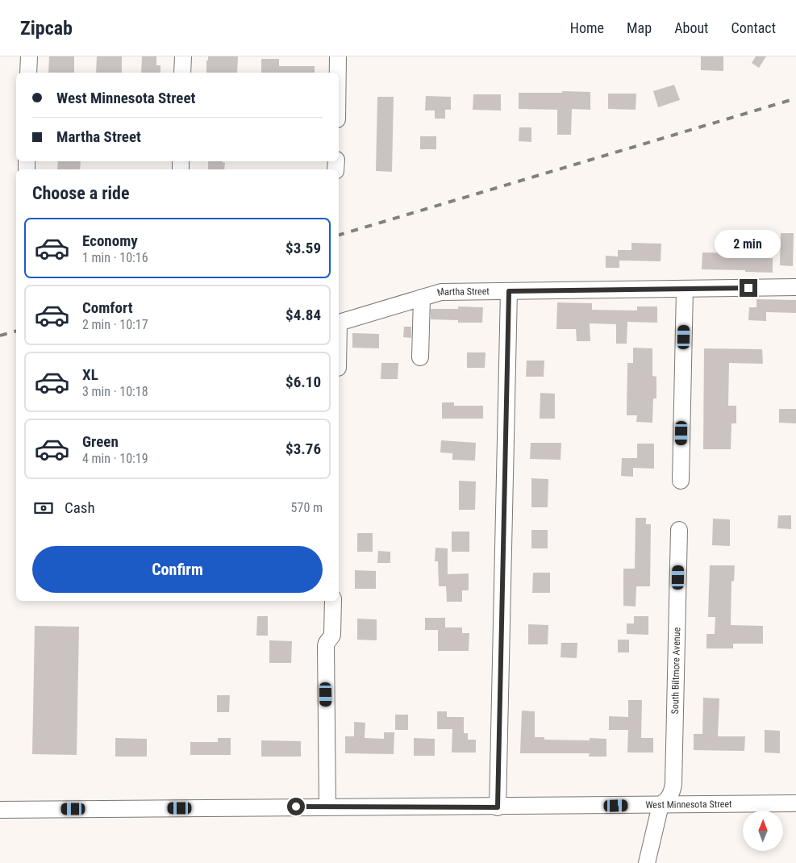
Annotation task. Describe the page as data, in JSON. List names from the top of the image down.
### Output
{
  "streets": {
    "street": ["Martha Street", "South Biltmore Avenue", "West Minnesota Street"]
  },
  "crossings": [
    ["South Biltmore Avenue", "West Minnesota Street"]
  ],
  "north": "top",
  "page": {
    "header": "Zipcab",
    "nav": [
      "Home",
      "Map",
      "About",
      "Contact"
    ],
    "banner": ["West Minnesota Street", "Martha Street"],
    "heading": "Choose a ride",
    "list": [
      {
        "name": "Economy",
        "note": "1 min · 10:16",
        "value": "$3.59"
      },
      {
        "name": "Comfort",
        "note": "2 min · 10:17",
        "value": "$4.84"
      },
      {
        "name": "XL",
        "note": "3 min · 10:18",
        "value": "$6.10"
      },
      {
        "name": "Green",
        "note": "4 min · 10:19",
        "value": "$3.76"
      }
    ],
    "bubble": "2 min",
    "pay": ["Cash", "570 m"],
    "buttons": "Confirm"
  }
}
